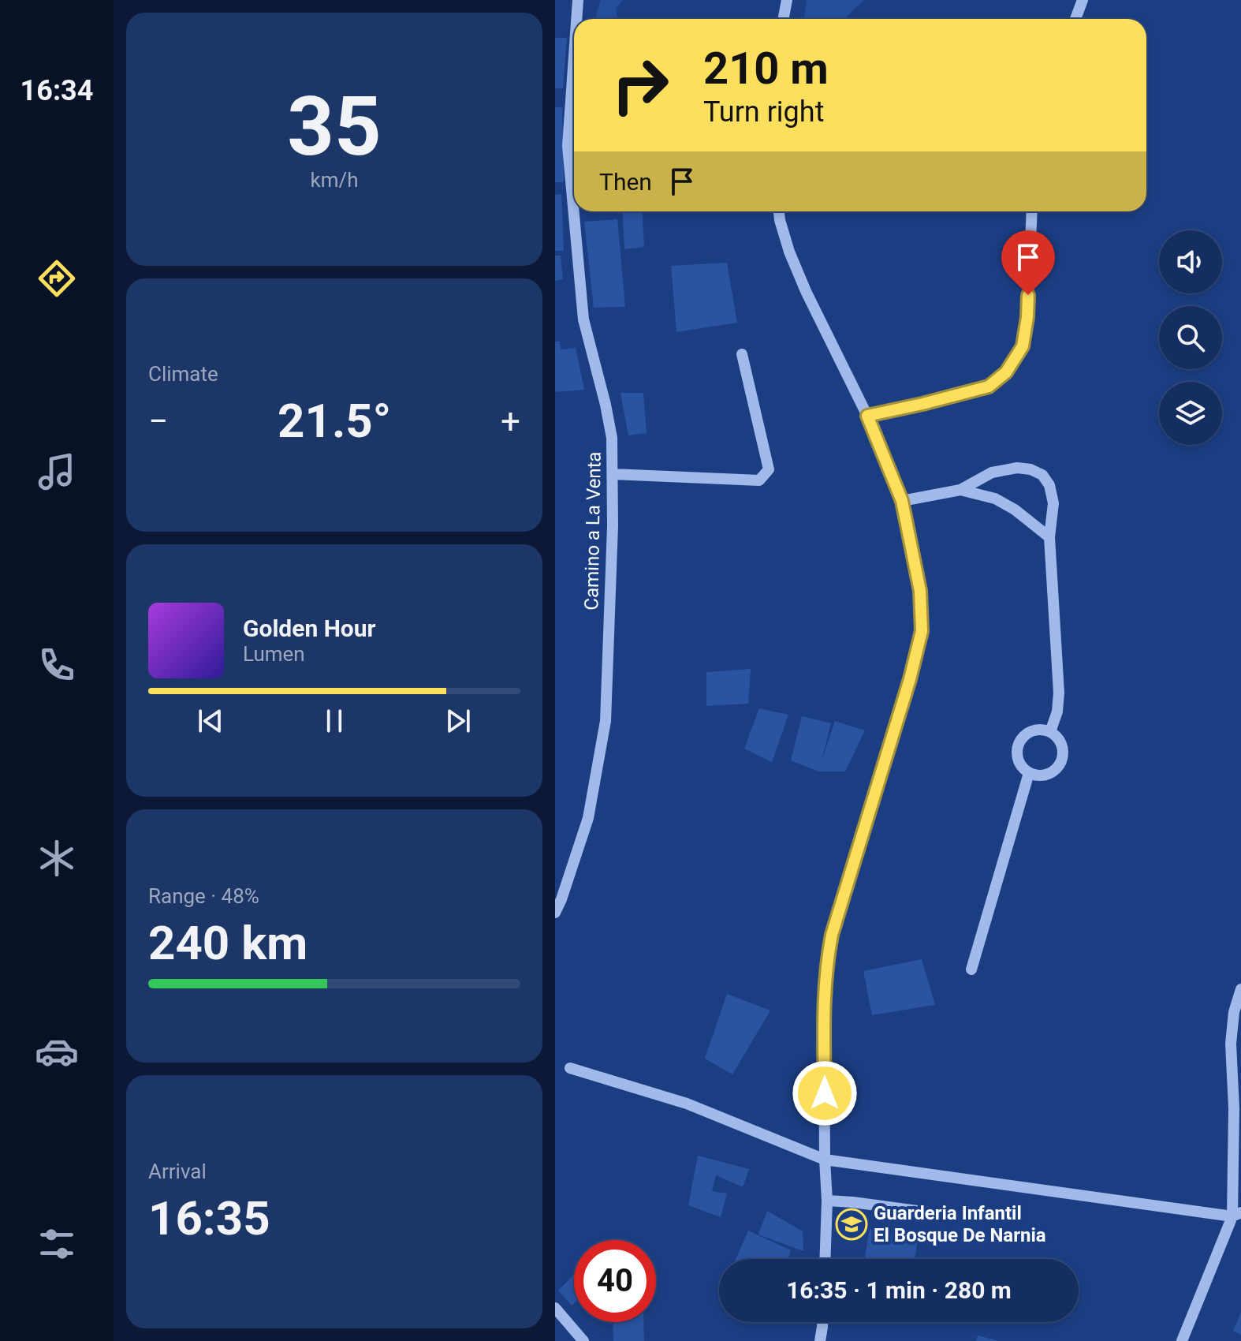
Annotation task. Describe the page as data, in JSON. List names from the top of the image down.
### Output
{
  "streets": {
    "street": ["Camino a La Venta"]
  },
  "places": {
    "school or university": ["Guarderia Infantil El Bosque De Narnia"]
  },
  "page": {
    "tabs": "16:34",
    "tile": [
      ["35", "km/h"],
      "Climate",
      ["Range · 48%", "240 km"],
      ["Arrival", "16:35"]
    ],
    "turn": ["210 m", "Turn right"],
    "then": "Then",
    "heat": ["−", "21.5°", "+"],
    "song": ["Golden Hour", "Lumen"],
    "limit": "40",
    "trip": "16:35 · 1 min · 280 m"
  }
}
